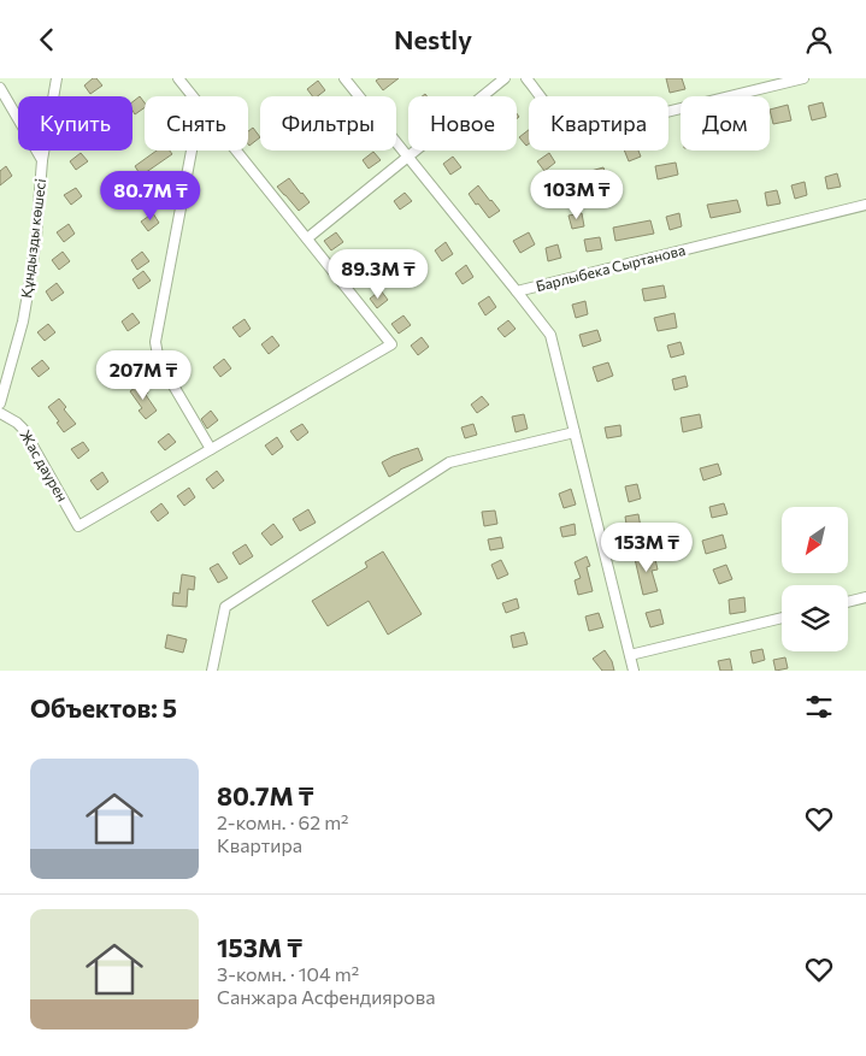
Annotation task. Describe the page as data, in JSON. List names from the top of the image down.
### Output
{
  "streets": {
    "street": ["Құндызды көшесі", "Барлыбека Сыртанова", "Жас даурен"]
  },
  "north": "bottom left",
  "page": {
    "header": "Nestly",
    "chip": [
      "Купить",
      "Снять",
      "Фильтры",
      "Новое",
      "Квартира",
      "Дом"
    ],
    "price": [
      "103M ₸",
      "80.7M ₸",
      "89.3M ₸",
      "207M ₸",
      "153M ₸"
    ],
    "heading": "Объектов: 5",
    "list": [
      {
        "name": "80.7M ₸",
        "note": "2-комн. · 62 m² · Квартира"
      },
      {
        "name": "153M ₸",
        "note": "3-комн. · 104 m² · Санжара Асфендиярова"
      }
    ]
  }
}
